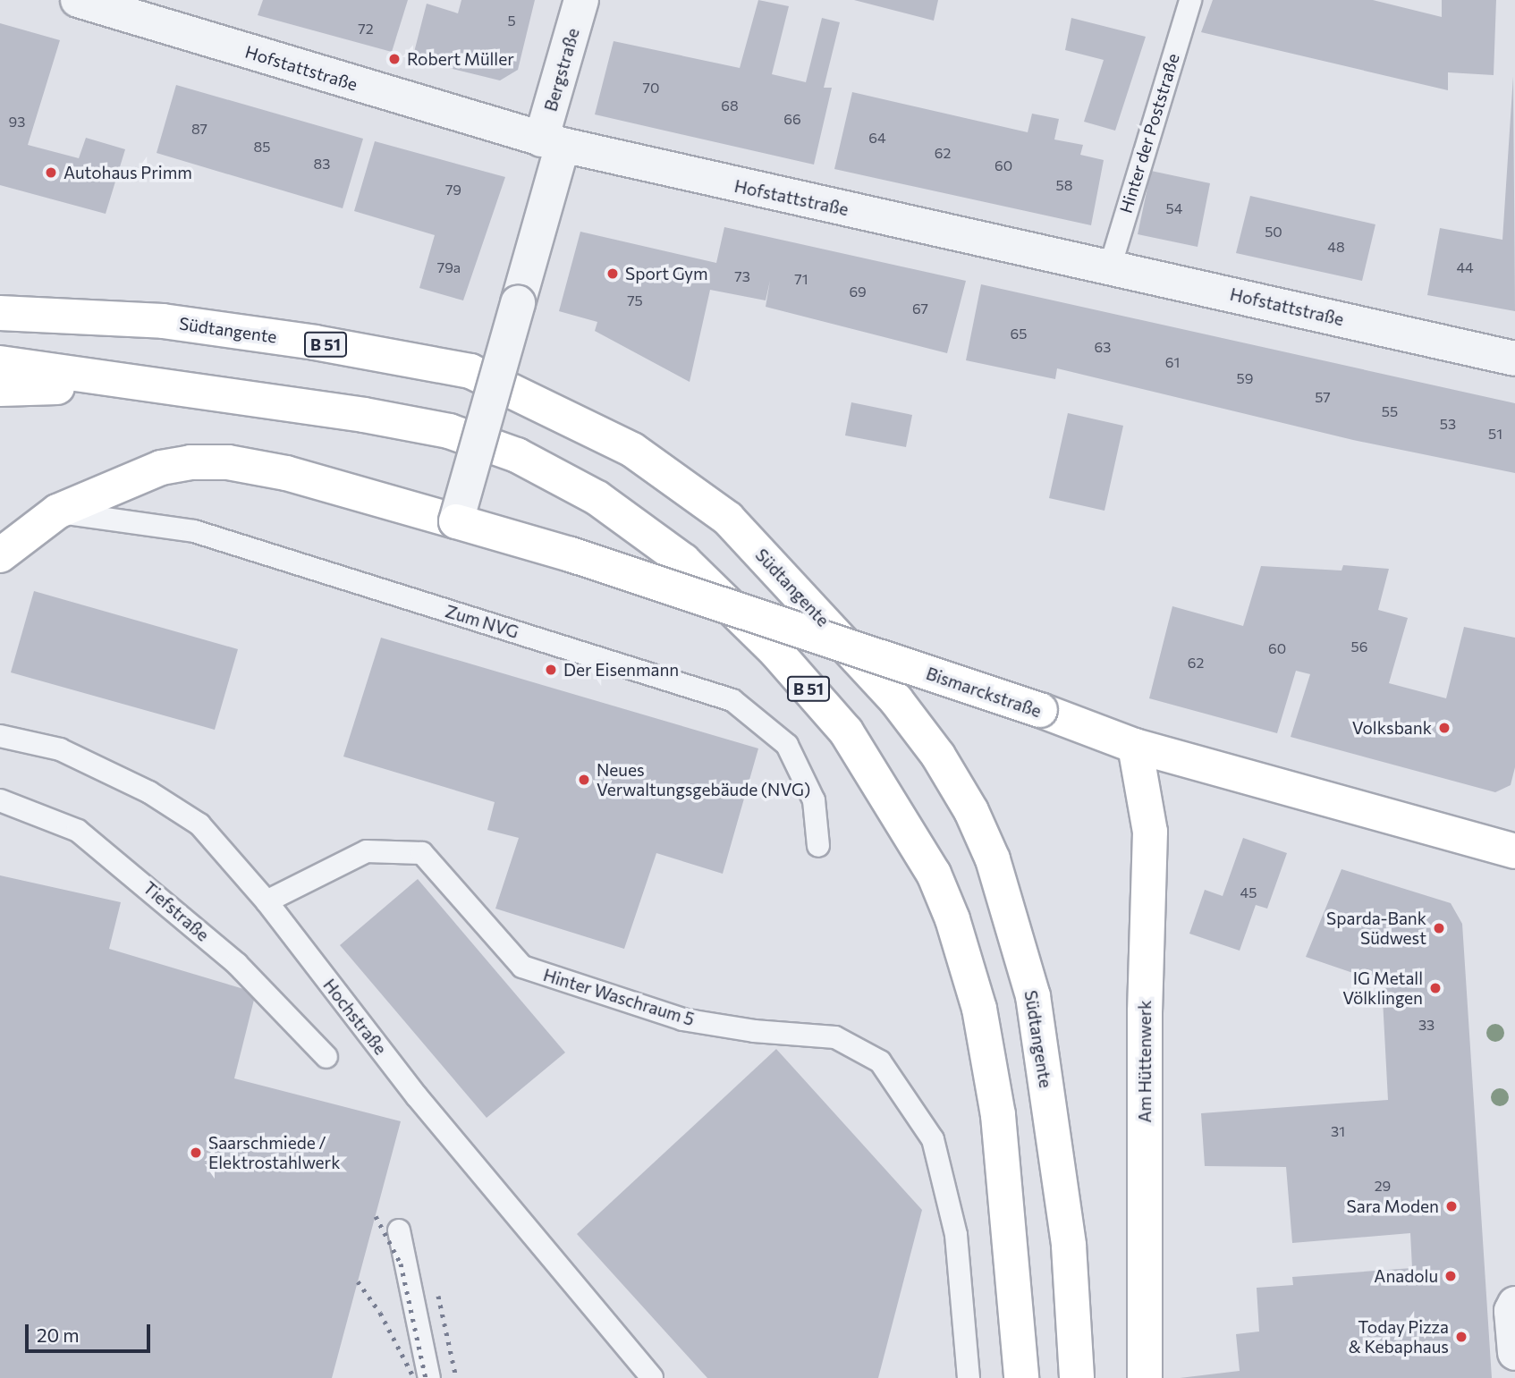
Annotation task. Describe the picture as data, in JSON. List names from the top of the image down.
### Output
{
  "streets": {
    "main road": [
      "Südtangente",
      "B 51",
      "Bismarckstraße",
      "Am Hüttenwerk"
    ],
    "street": ["Hofstattstraße", "Bergstraße"],
    "lane": [
      "Hinter der Poststraße",
      "Zum NVG",
      "Tiefstraße",
      "Hinter Waschraum 5",
      "Hochstraße"
    ]
  },
  "crossings": [
    ["Hofstattstraße", "Bergstraße"],
    ["Hofstattstraße", "Hinter der Poststraße"],
    ["Bergstraße", "Bismarckstraße"],
    ["Zum NVG", "Bismarckstraße"],
    ["Bismarckstraße", "Am Hüttenwerk"],
    ["Hinter Waschraum 5", "Hochstraße"]
  ],
  "places": [
    "Robert Müller",
    "Autohaus Primm",
    "Sport Gym",
    "Der Eisenmann",
    "Volksbank",
    "Neues Verwaltungsgebäude (NVG)",
    "Sparda-Bank Südwest",
    "IG Metall Völklingen",
    "Saarschmiede / Elektrostahlwerk",
    "Sara Moden",
    "Anadolu",
    "Today Pizza & Kebaphaus"
  ],
  "house_numbers": [
    "5",
    "72",
    "70",
    "68",
    "66",
    "93",
    "87",
    "64",
    "85",
    "62",
    "83",
    "60",
    "58",
    "79",
    "54",
    "50",
    "48",
    "79a",
    "44",
    "73",
    "71",
    "69",
    "75",
    "67",
    "65",
    "63",
    "61",
    "59",
    "57",
    "55",
    "53",
    "51",
    "56",
    "60",
    "62",
    "45",
    "33",
    "31",
    "29"
  ],
  "scale_bar": "20 m"
}
